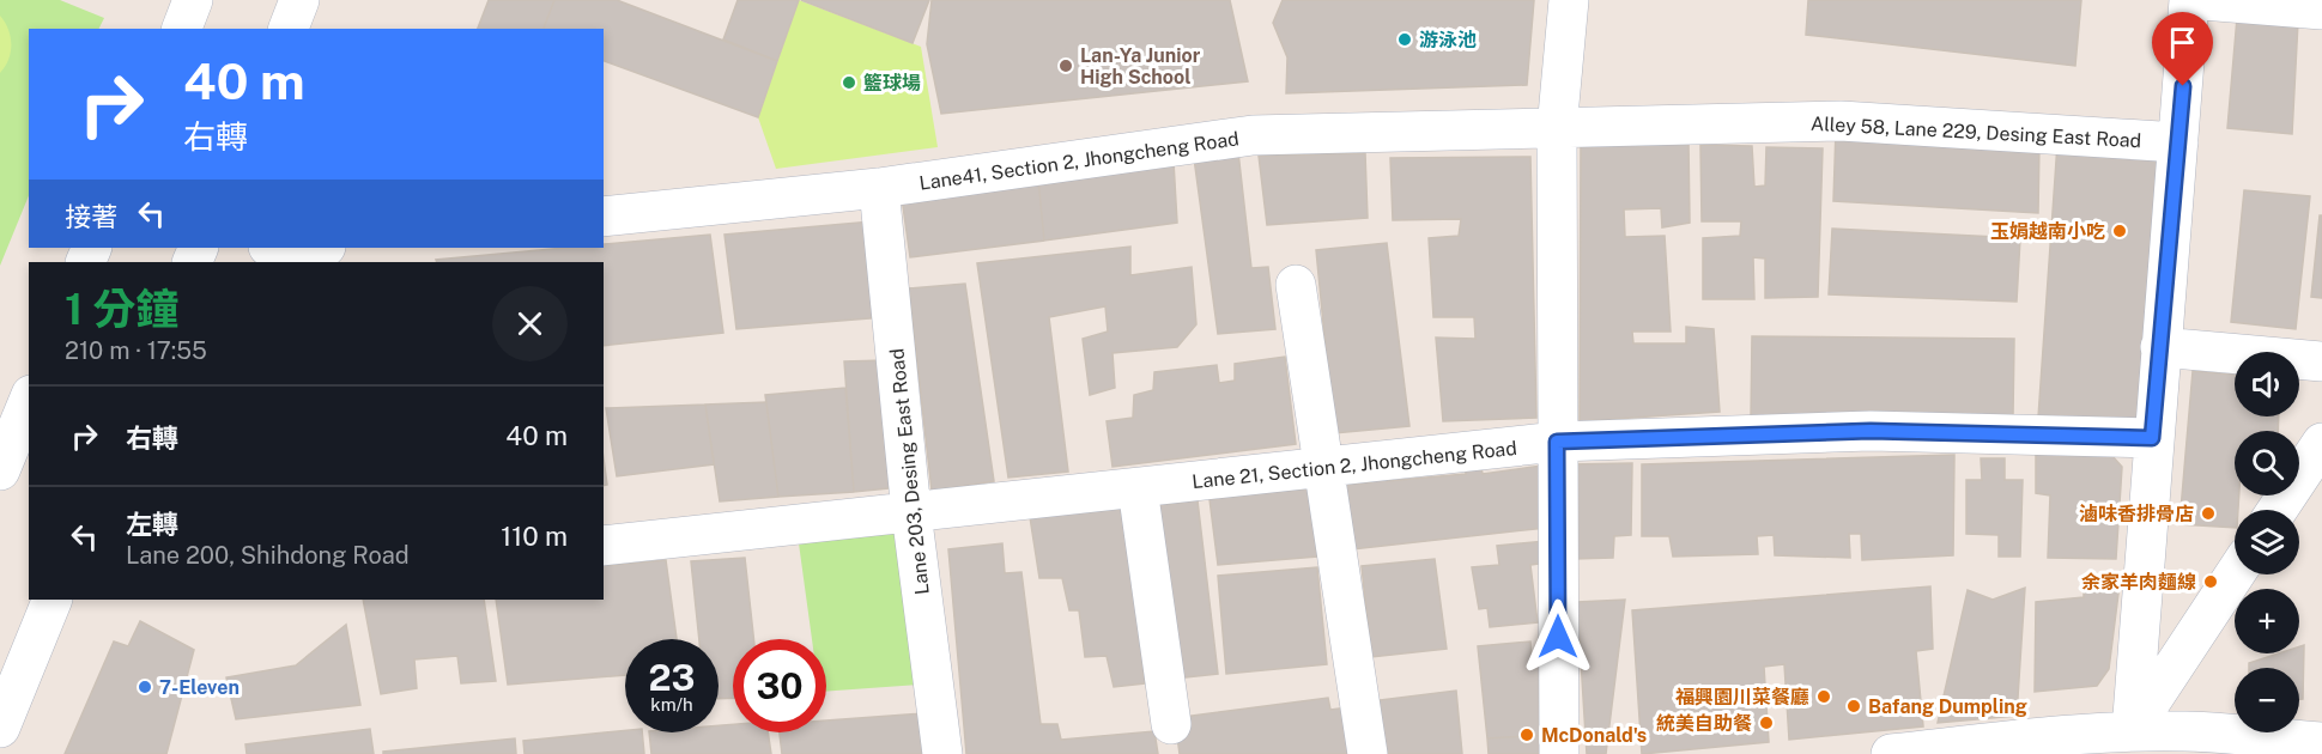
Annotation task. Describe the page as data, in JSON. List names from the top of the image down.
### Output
{
  "streets": {
    "street": [
      "Alley 58, Lane 229, Desing East Road",
      "Lane41, Section 2, Jhongcheng Road",
      "Lane 21, Section 2, Jhongcheng Road",
      "Lane 203, Desing East Road"
    ]
  },
  "crossings": [
    ["Alley 58, Lane 229, Desing East Road", "Lane41, Section 2, Jhongcheng Road"],
    ["Lane41, Section 2, Jhongcheng Road", "Lane 203, Desing East Road"],
    ["Lane 21, Section 2, Jhongcheng Road", "Lane 203, Desing East Road"]
  ],
  "places": [
    "游泳池",
    "Lan-Ya Junior High School",
    "籃球場",
    "玉娟越南小吃",
    "滷味香排骨店",
    "余家羊肉麵線",
    "7-Eleven",
    "福興園川菜餐廳",
    "Bafang Dumpling",
    "統美自助餐",
    "McDonald's"
  ],
  "page": {
    "turn": ["40 m", "右轉"],
    "then": "接著",
    "heading": ["1 分鐘", "210 m · 17:55"],
    "map_buttons": ["+", "−"],
    "list": [
      {
        "name": "右轉",
        "value": "40 m"
      },
      {
        "name": "左轉",
        "note": "Lane 200, Shihdong Road",
        "value": "110 m"
      }
    ],
    "speed": "23 km/h",
    "limit": "30"
  }
}
